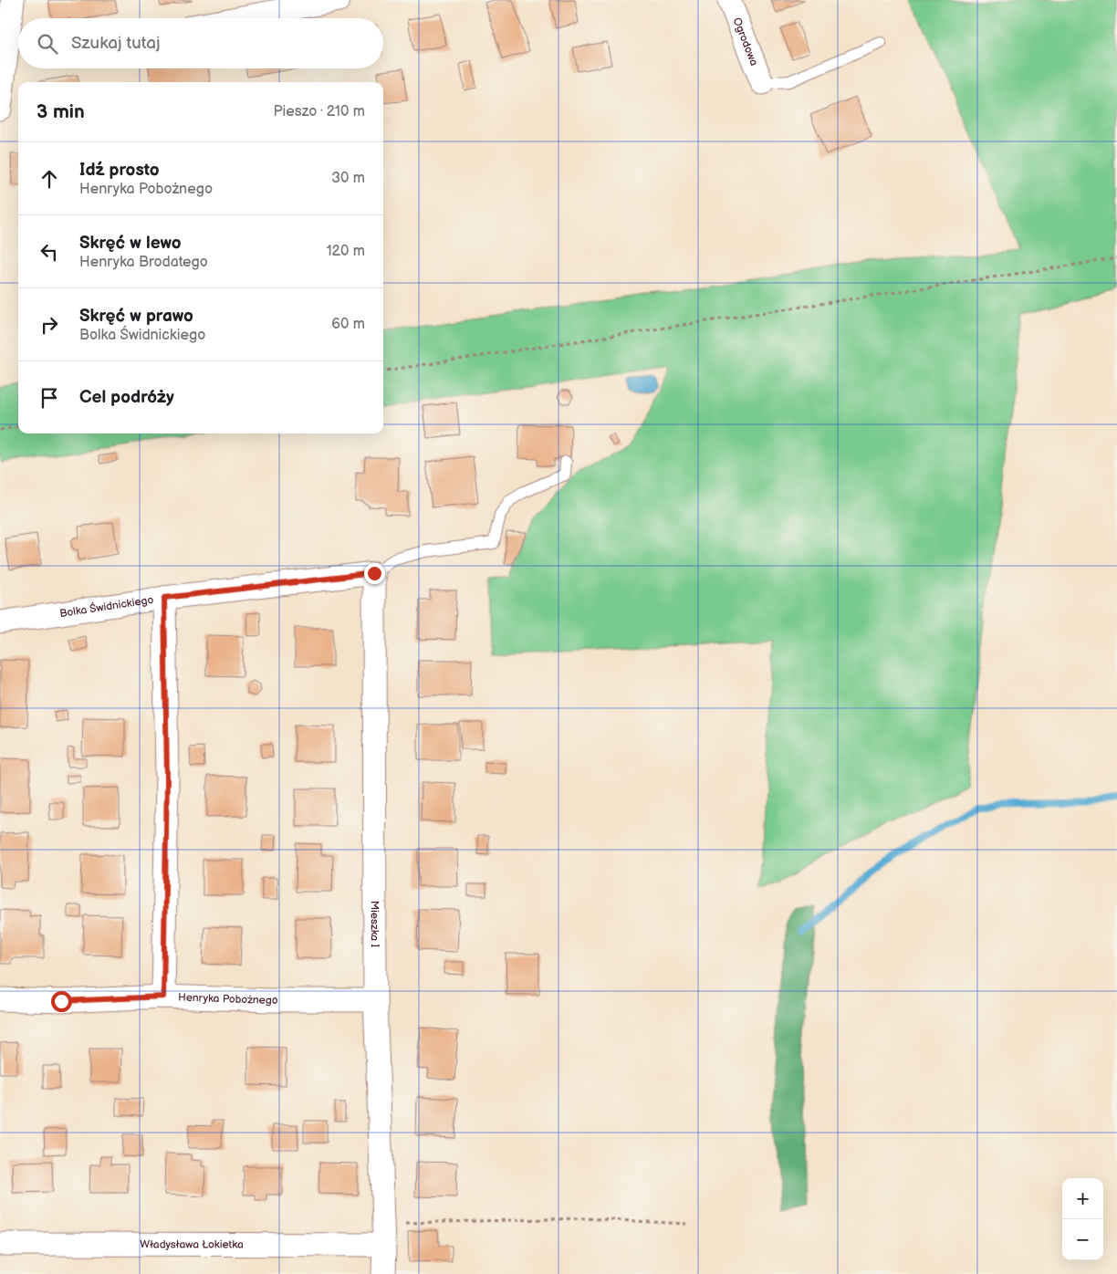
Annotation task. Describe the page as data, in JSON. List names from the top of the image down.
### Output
{
  "streets": {
    "street": [
      "Ogrodowa",
      "Bolka Świdnickiego",
      "Mieszka I",
      "Henryka Pobożnego",
      "Władysława Łokietka"
    ]
  },
  "crossings": [
    ["Bolka Świdnickiego", "Mieszka I"],
    ["Mieszka I", "Henryka Pobożnego"],
    ["Mieszka I", "Władysława Łokietka"]
  ],
  "page": {
    "search": "Szukaj tutaj",
    "heading": ["3 min", "Pieszo · 210 m"],
    "list": [
      ["Idź prosto", "Henryka Pobożnego", "30 m"],
      ["Skręć w lewo", "Henryka Brodatego", "120 m"],
      ["Skręć w prawo", "Bolka Świdnickiego", "60 m"],
      "Cel podróży"
    ],
    "map_buttons": ["+", "−"]
  }
}
